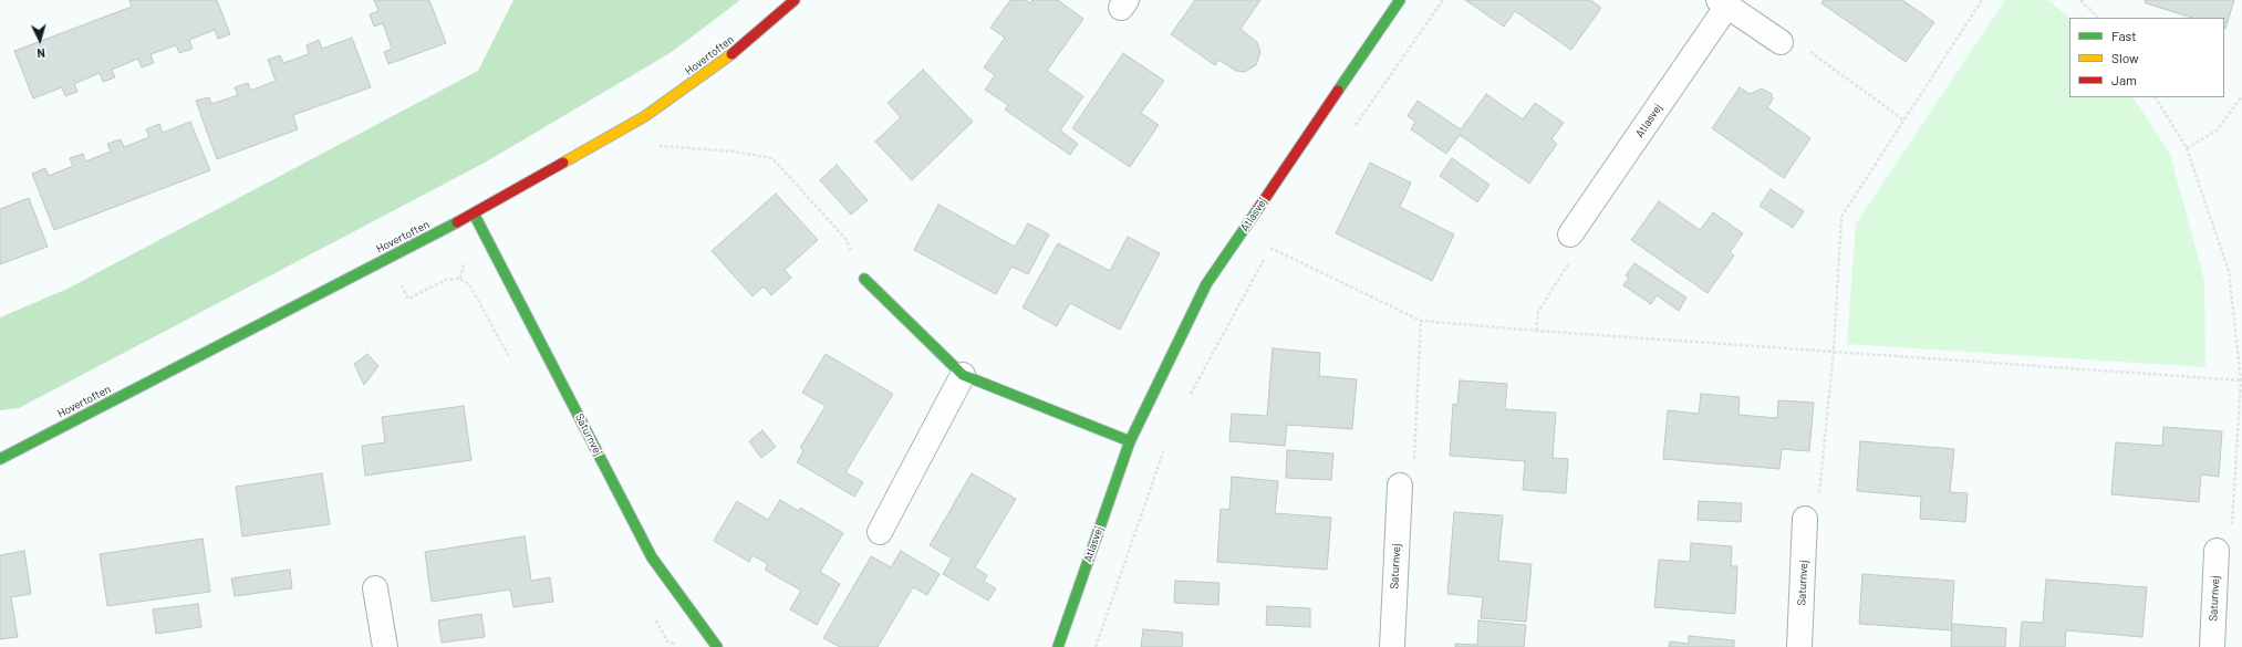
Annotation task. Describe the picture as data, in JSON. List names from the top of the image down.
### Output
{
  "streets": {
    "street": ["Hovertoften", "Atlasvej", "Saturnvej"]
  },
  "crossings": [
    ["Hovertoften", "Saturnvej"]
  ],
  "legend": ["Fast", "Slow", "Jam"],
  "north": "bottom"
}
